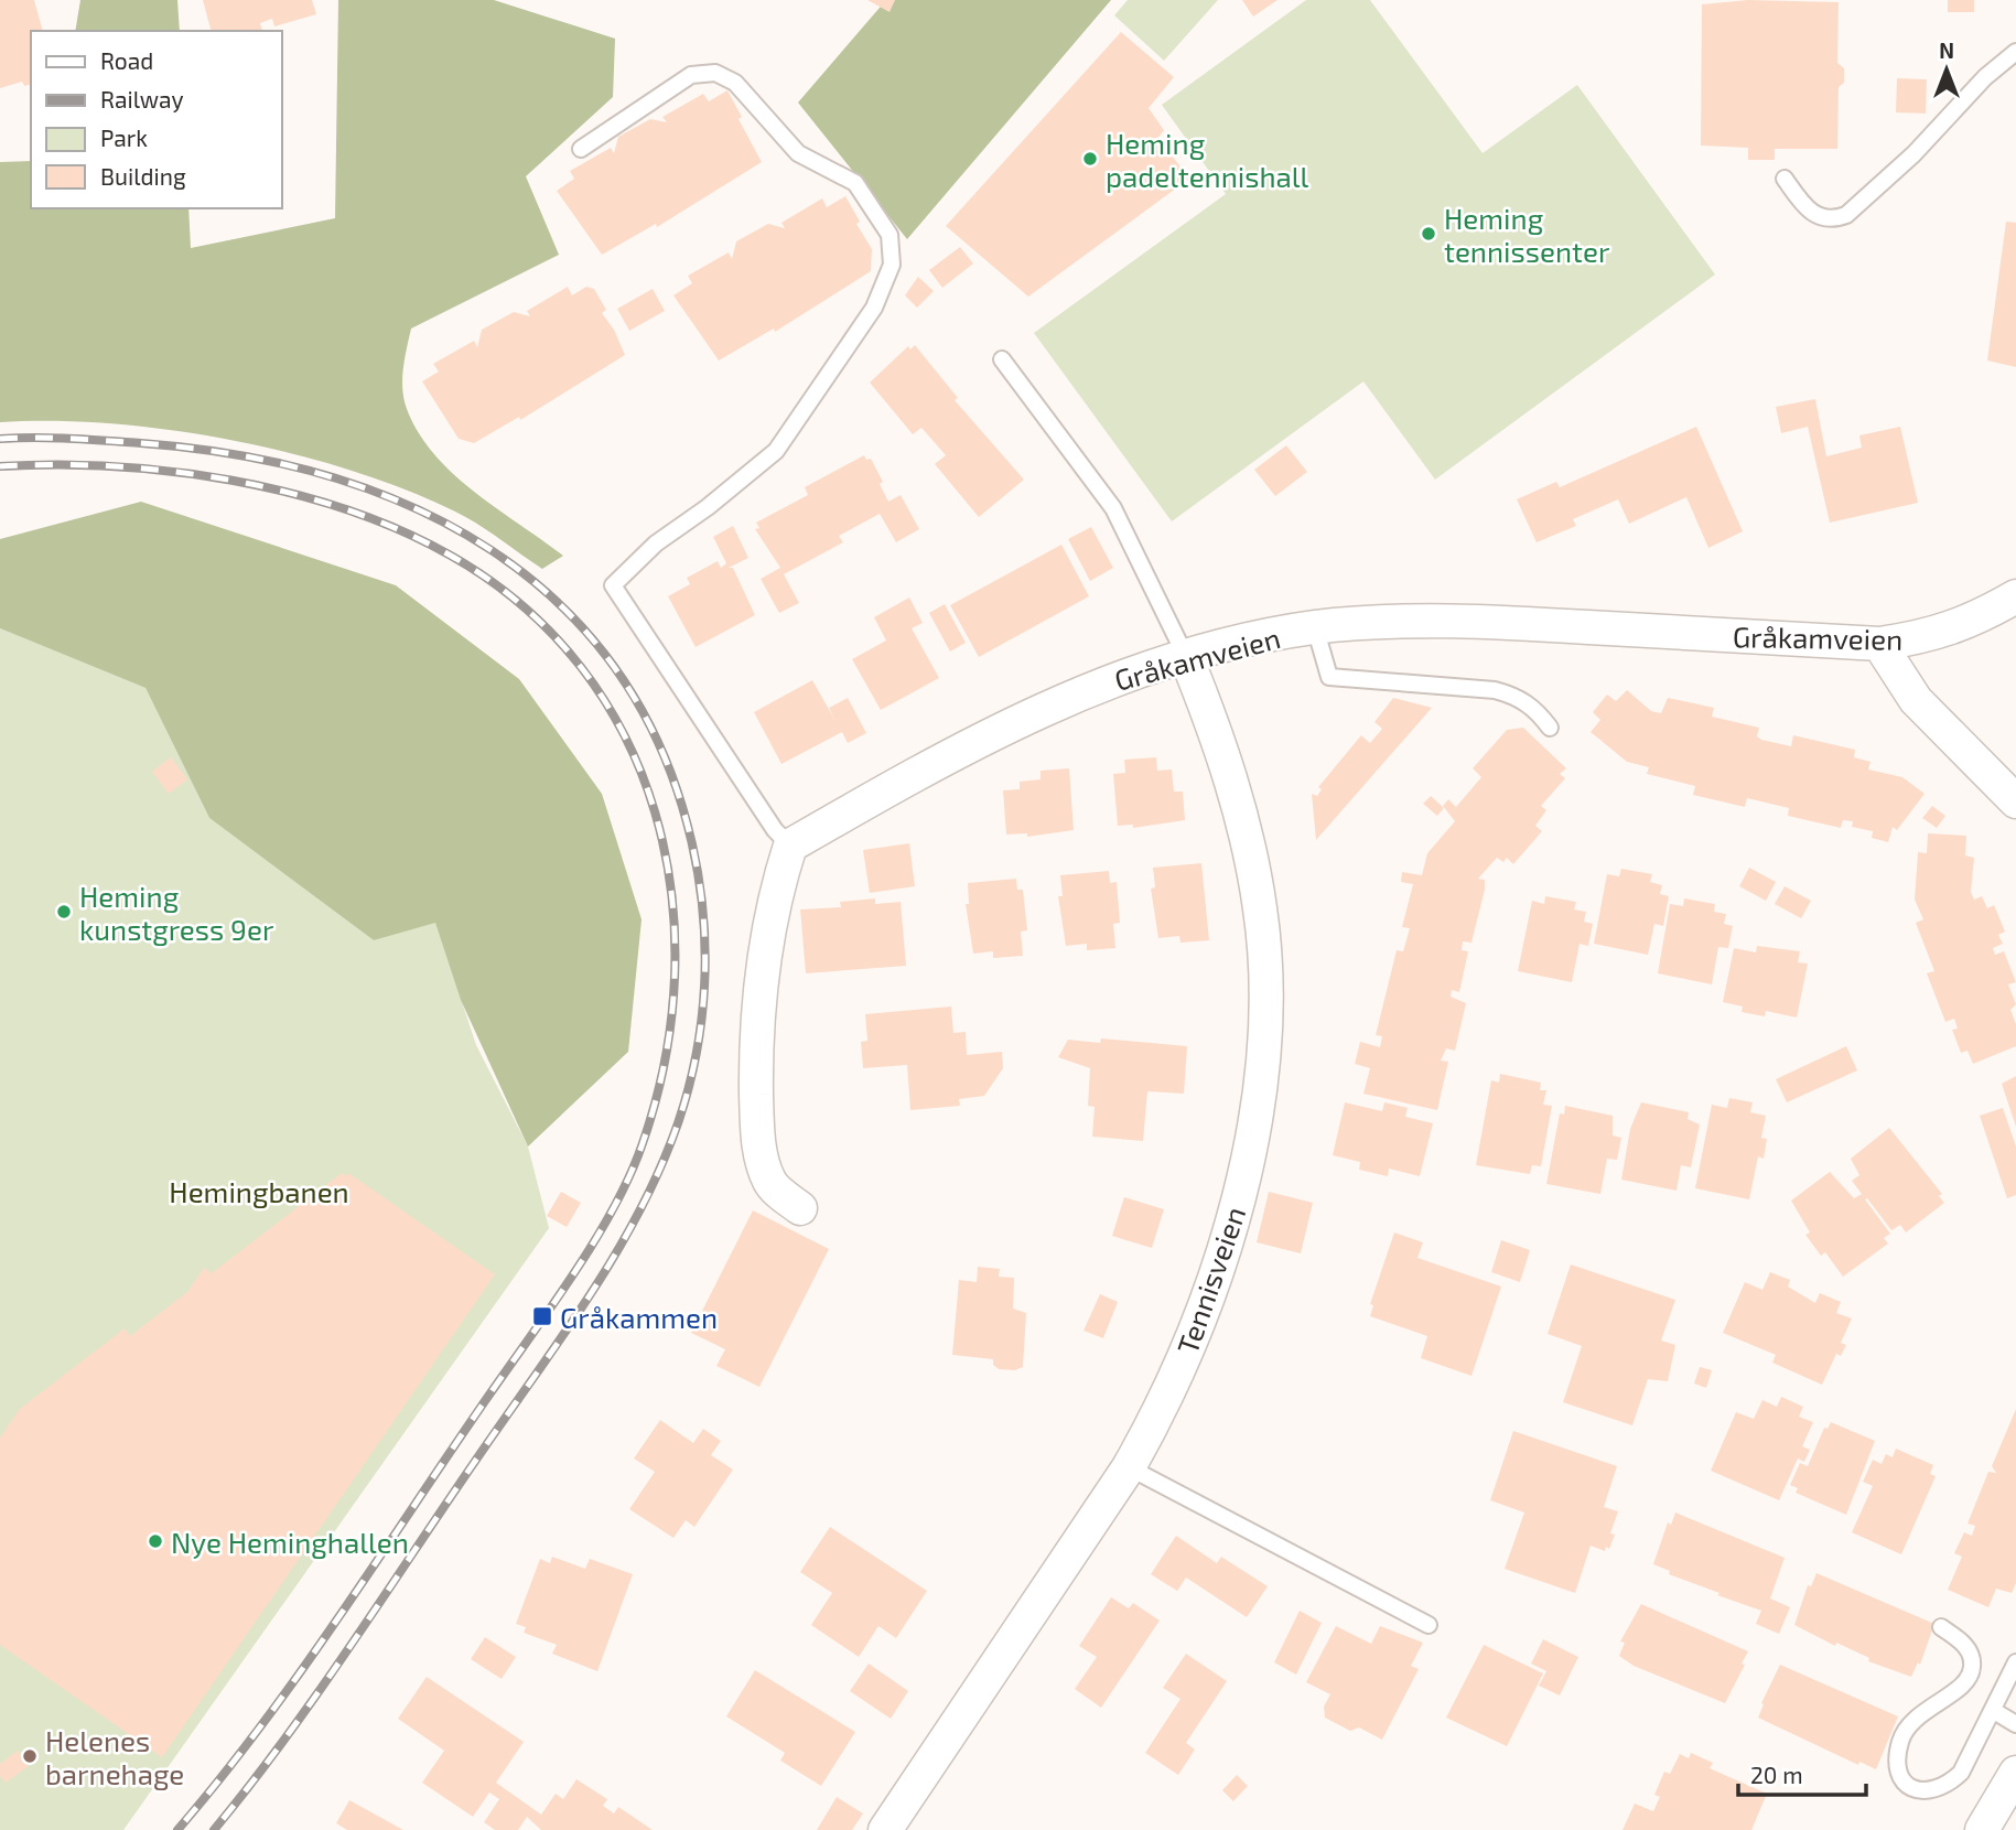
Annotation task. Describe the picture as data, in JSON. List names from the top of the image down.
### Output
{
  "streets": {
    "street": ["Gråkamveien", "Tennisveien"]
  },
  "crossings": [
    ["Gråkamveien", "Tennisveien"]
  ],
  "parks": ["Hemingbanen"],
  "places": {
    "other": [
      "Heming padeltennishall",
      "Heming tennissenter",
      "Heming kunstgress 9er",
      "Nye Heminghallen",
      "Helenes barnehage"
    ],
    "transit": ["Gråkammen"]
  },
  "legend": [
    "Road",
    "Railway",
    "Park",
    "Building"
  ],
  "scale_bar": "20 m",
  "north": "top"
}
